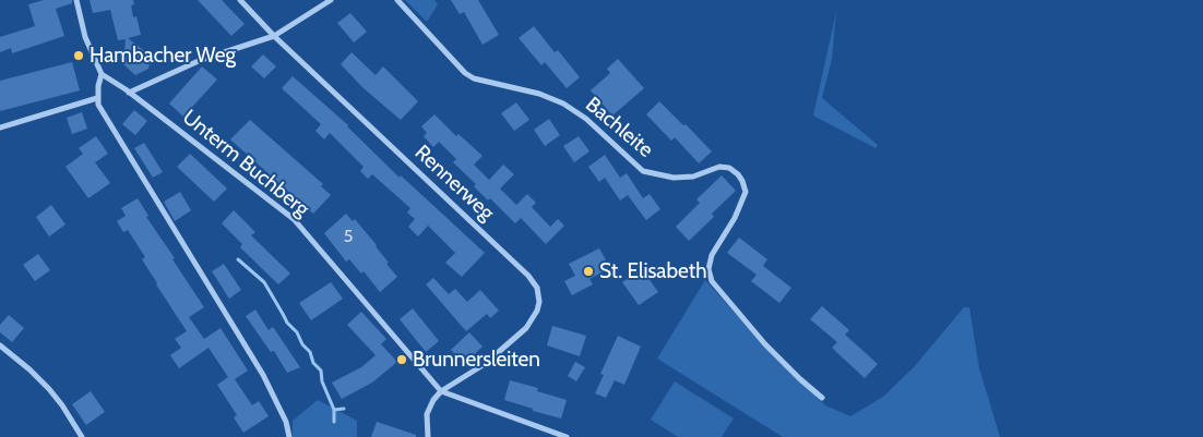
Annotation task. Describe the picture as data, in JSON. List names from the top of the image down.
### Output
{
  "streets": {
    "street": ["Bachleite", "Unterm Buchberg", "Rennerweg"]
  },
  "crossings": [
    ["Unterm Buchberg", "Rennerweg"]
  ],
  "places": ["Hambacher Weg", "St. Elisabeth", "Brunnersleiten"],
  "house_numbers": ["5"]
}
